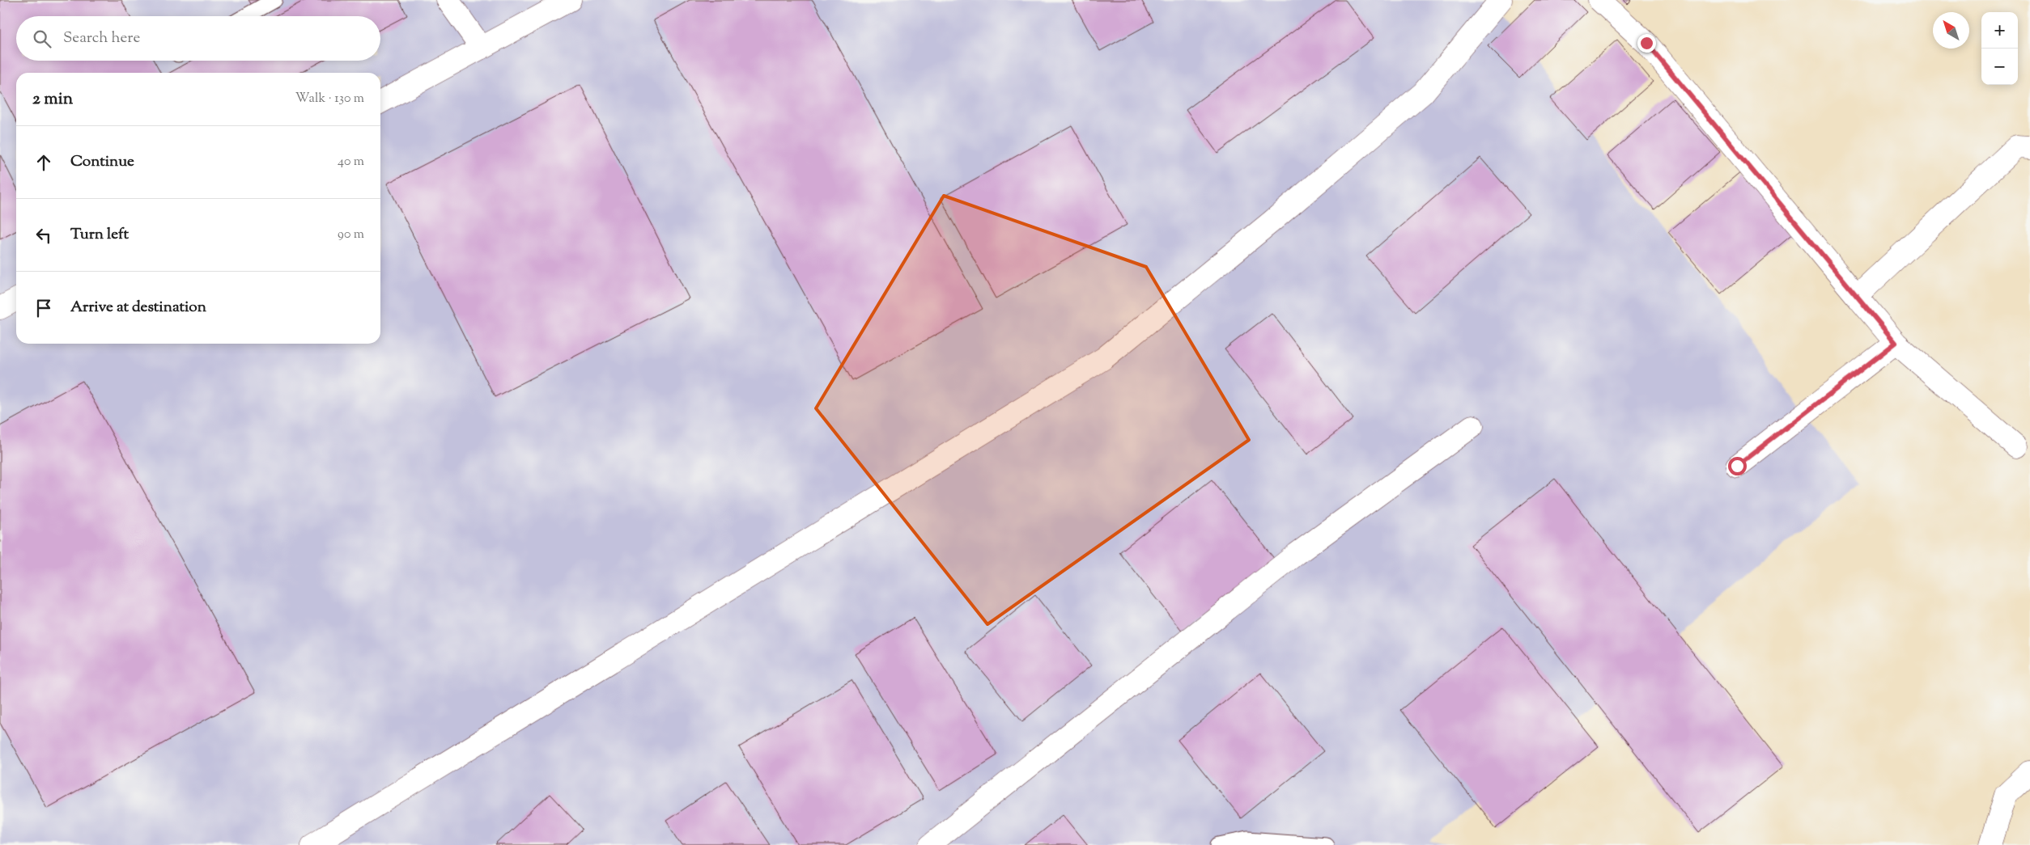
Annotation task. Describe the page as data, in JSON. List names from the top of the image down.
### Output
{
  "north": "top left",
  "page": {
    "map_buttons": ["+", "−"],
    "search": "Search here",
    "heading": ["2 min", "Walk · 130 m"],
    "list": [
      ["Continue", "40 m"],
      ["Turn left", "90 m"],
      "Arrive at destination"
    ]
  }
}
